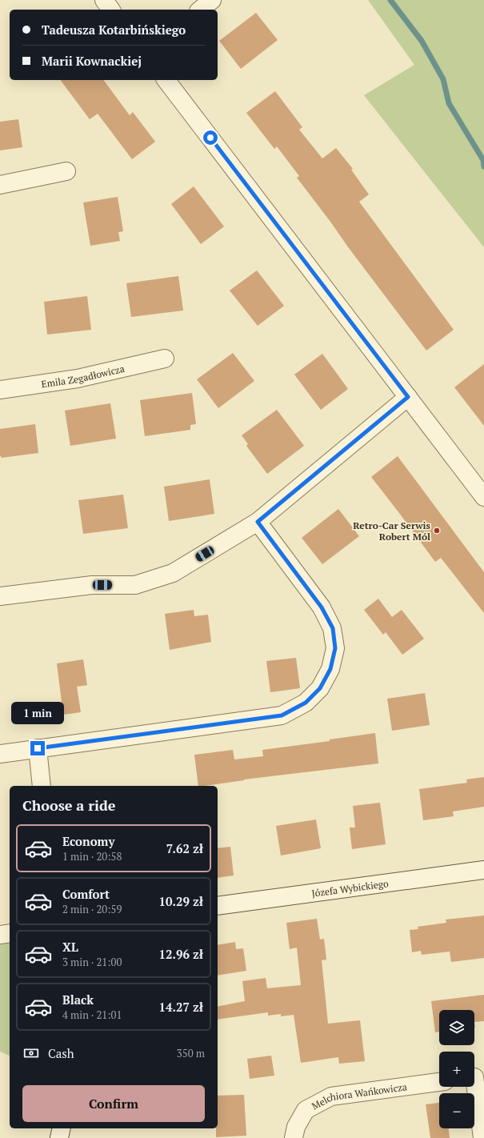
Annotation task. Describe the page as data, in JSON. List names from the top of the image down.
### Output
{
  "streets": {
    "street": ["Emila Zegadłowicza", "Józefa Wybickiego", "Melchiora Wańkowicza"]
  },
  "places": ["Retro-Car Serwis Robert Mól"],
  "page": {
    "banner": ["Tadeusza Kotarbińskiego", "Marii Kownackiej"],
    "bubble": "1 min",
    "heading": "Choose a ride",
    "list": [
      {
        "name": "Economy",
        "note": "1 min · 20:58",
        "value": "7.62 zł"
      },
      {
        "name": "Comfort",
        "note": "2 min · 20:59",
        "value": "10.29 zł"
      },
      {
        "name": "XL",
        "note": "3 min · 21:00",
        "value": "12.96 zł"
      },
      {
        "name": "Black",
        "note": "4 min · 21:01",
        "value": "14.27 zł"
      }
    ],
    "map_buttons": ["+", "−"],
    "pay": ["Cash", "350 m"],
    "buttons": "Confirm"
  }
}
